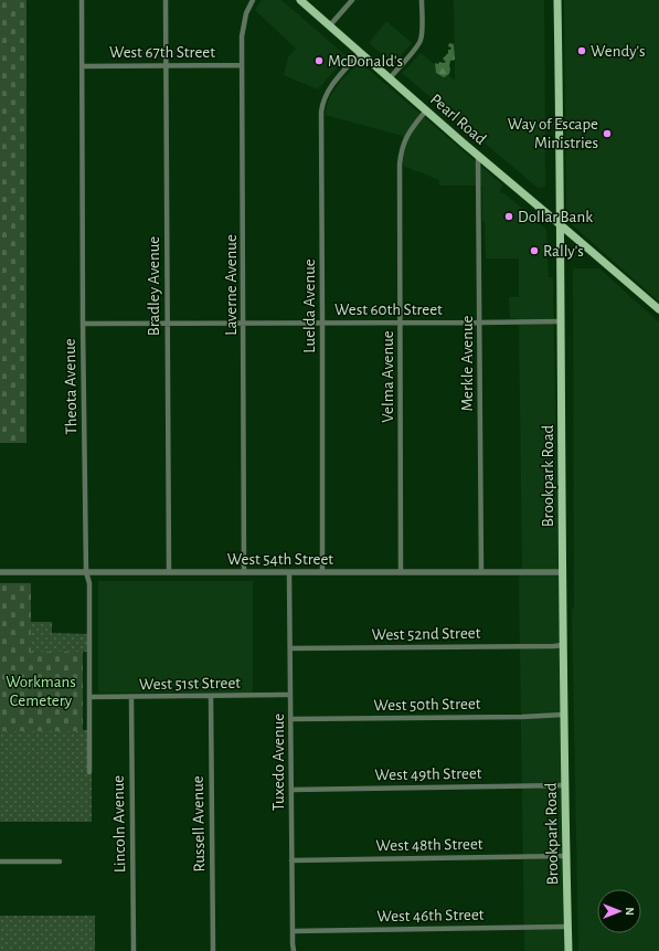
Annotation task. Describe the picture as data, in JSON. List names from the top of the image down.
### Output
{
  "streets": {
    "main road": ["Pearl Road", "Brookpark Road"],
    "street": [
      "West 67th Street",
      "Laverne Avenue",
      "Bradley Avenue",
      "Luelda Avenue",
      "West 60th Street",
      "Merkle Avenue",
      "Velma Avenue",
      "Theota Avenue",
      "West 54th Street",
      "West 52nd Street",
      "West 51st Street",
      "West 50th Street",
      "Tuxedo Avenue",
      "West 49th Street",
      "Lincoln Avenue",
      "Russell Avenue",
      "West 48th Street",
      "West 46th Street"
    ]
  },
  "crossings": [
    ["West 67th Street", "Laverne Avenue"],
    ["West 67th Street", "Bradley Avenue"],
    ["West 67th Street", "Theota Avenue"],
    ["Pearl Road", "Luelda Avenue"],
    ["Pearl Road", "Merkle Avenue"],
    ["Pearl Road", "Velma Avenue"],
    ["Pearl Road", "Brookpark Road"],
    ["Laverne Avenue", "West 60th Street"],
    ["Laverne Avenue", "West 54th Street"],
    ["Bradley Avenue", "West 60th Street"],
    ["Bradley Avenue", "West 54th Street"],
    ["Luelda Avenue", "West 60th Street"],
    ["Luelda Avenue", "West 54th Street"],
    ["West 60th Street", "Merkle Avenue"],
    ["West 60th Street", "Velma Avenue"],
    ["West 60th Street", "Theota Avenue"],
    ["West 60th Street", "Brookpark Road"],
    ["Merkle Avenue", "West 54th Street"],
    ["Velma Avenue", "West 54th Street"],
    ["Theota Avenue", "West 54th Street"],
    ["Theota Avenue", "West 51st Street"],
    ["Brookpark Road", "West 54th Street"],
    ["Brookpark Road", "West 52nd Street"],
    ["Brookpark Road", "West 50th Street"],
    ["Brookpark Road", "West 49th Street"],
    ["Brookpark Road", "West 48th Street"],
    ["Brookpark Road", "West 46th Street"],
    ["West 54th Street", "Tuxedo Avenue"],
    ["West 52nd Street", "Tuxedo Avenue"],
    ["West 51st Street", "Tuxedo Avenue"],
    ["West 51st Street", "Lincoln Avenue"],
    ["West 51st Street", "Russell Avenue"],
    ["West 50th Street", "Tuxedo Avenue"],
    ["Tuxedo Avenue", "West 49th Street"],
    ["Tuxedo Avenue", "West 48th Street"],
    ["Tuxedo Avenue", "West 46th Street"]
  ],
  "parks": ["Workmans Cemetery"],
  "places": [
    "Wendy's",
    "McDonald's",
    "Way of Escape Ministries",
    "Dollar Bank",
    "Rally's"
  ],
  "north": "right"
}
